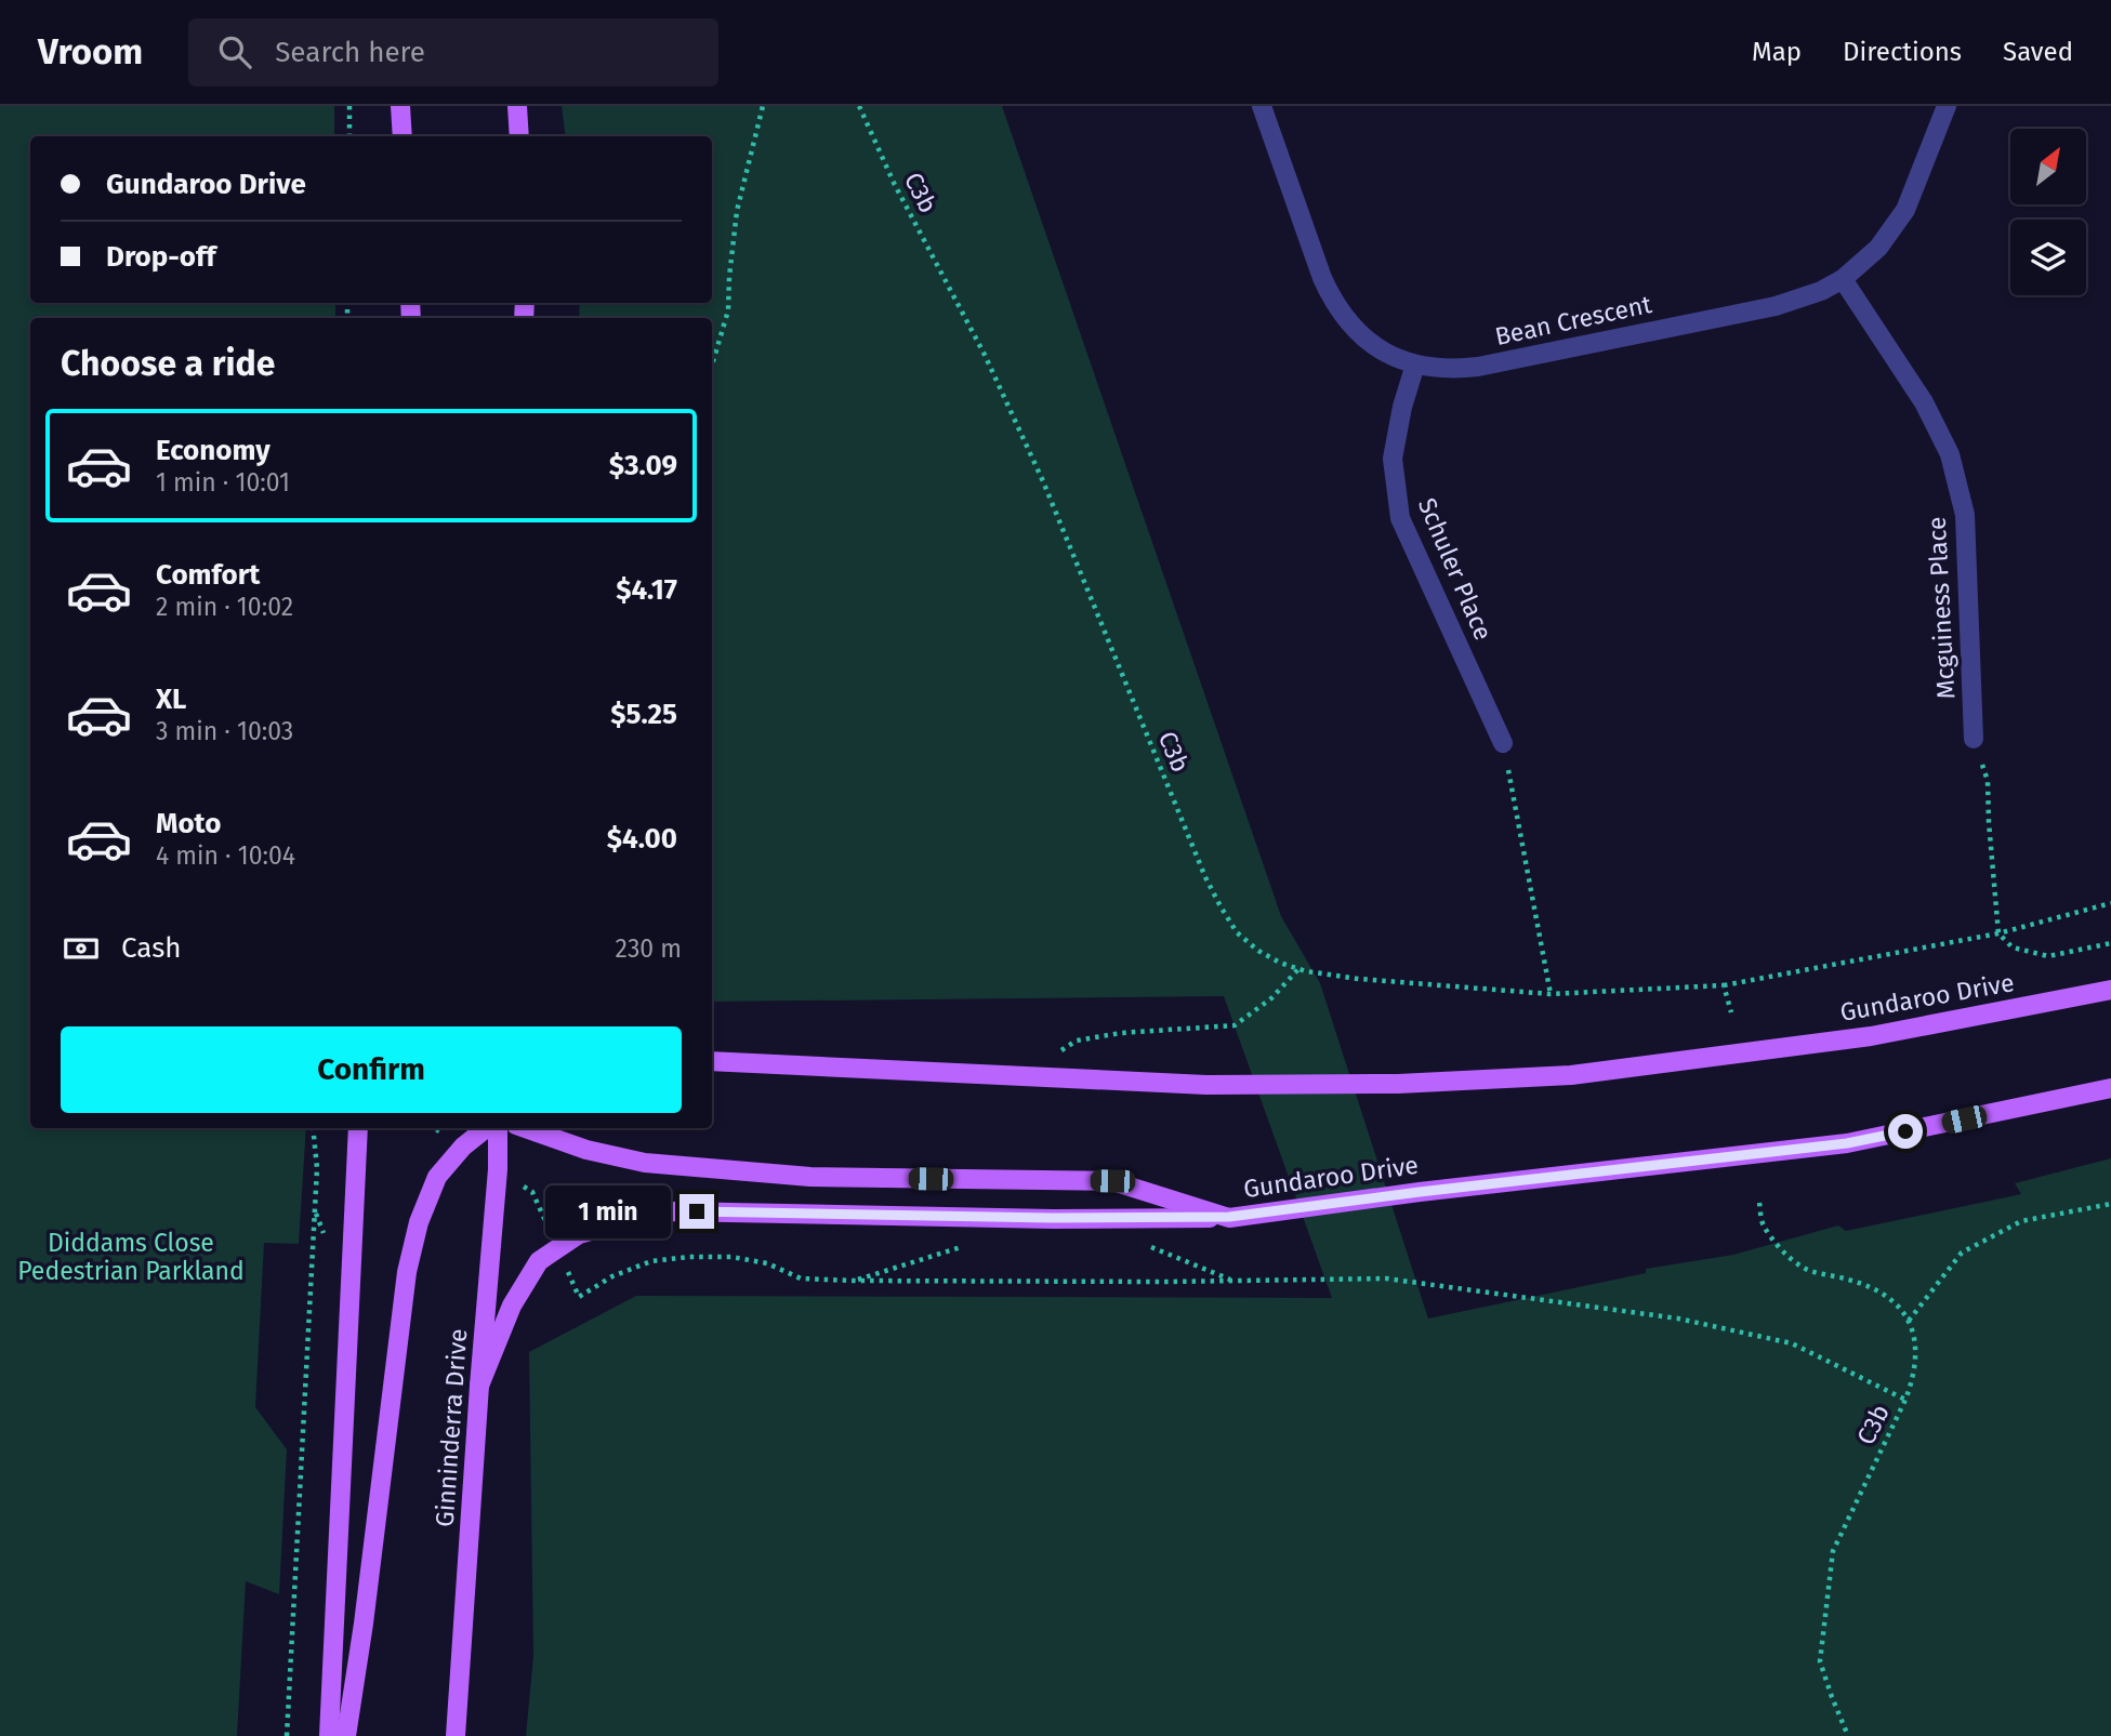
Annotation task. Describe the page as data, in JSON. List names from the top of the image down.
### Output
{
  "streets": {
    "main road": ["Gundaroo Drive", "Ginninderra Drive"],
    "street": ["Bean Crescent", "Schuler Place", "Mcguiness Place"],
    "path": ["C3b"]
  },
  "crossings": [
    ["Bean Crescent", "Schuler Place"],
    ["Bean Crescent", "Mcguiness Place"]
  ],
  "parks": ["Diddams Close Pedestrian Parkland"],
  "north": "top right",
  "page": {
    "header": "Vroom",
    "search": "Search here",
    "nav": ["Map", "Directions", "Saved"],
    "banner": ["Gundaroo Drive", "Drop-off"],
    "heading": "Choose a ride",
    "list": [
      {
        "name": "Economy",
        "note": "1 min · 10:01",
        "value": "$3.09"
      },
      {
        "name": "Comfort",
        "note": "2 min · 10:02",
        "value": "$4.17"
      },
      {
        "name": "XL",
        "note": "3 min · 10:03",
        "value": "$5.25"
      },
      {
        "name": "Moto",
        "note": "4 min · 10:04",
        "value": "$4.00"
      }
    ],
    "pay": ["Cash", "230 m"],
    "buttons": "Confirm",
    "bubble": "1 min"
  }
}
